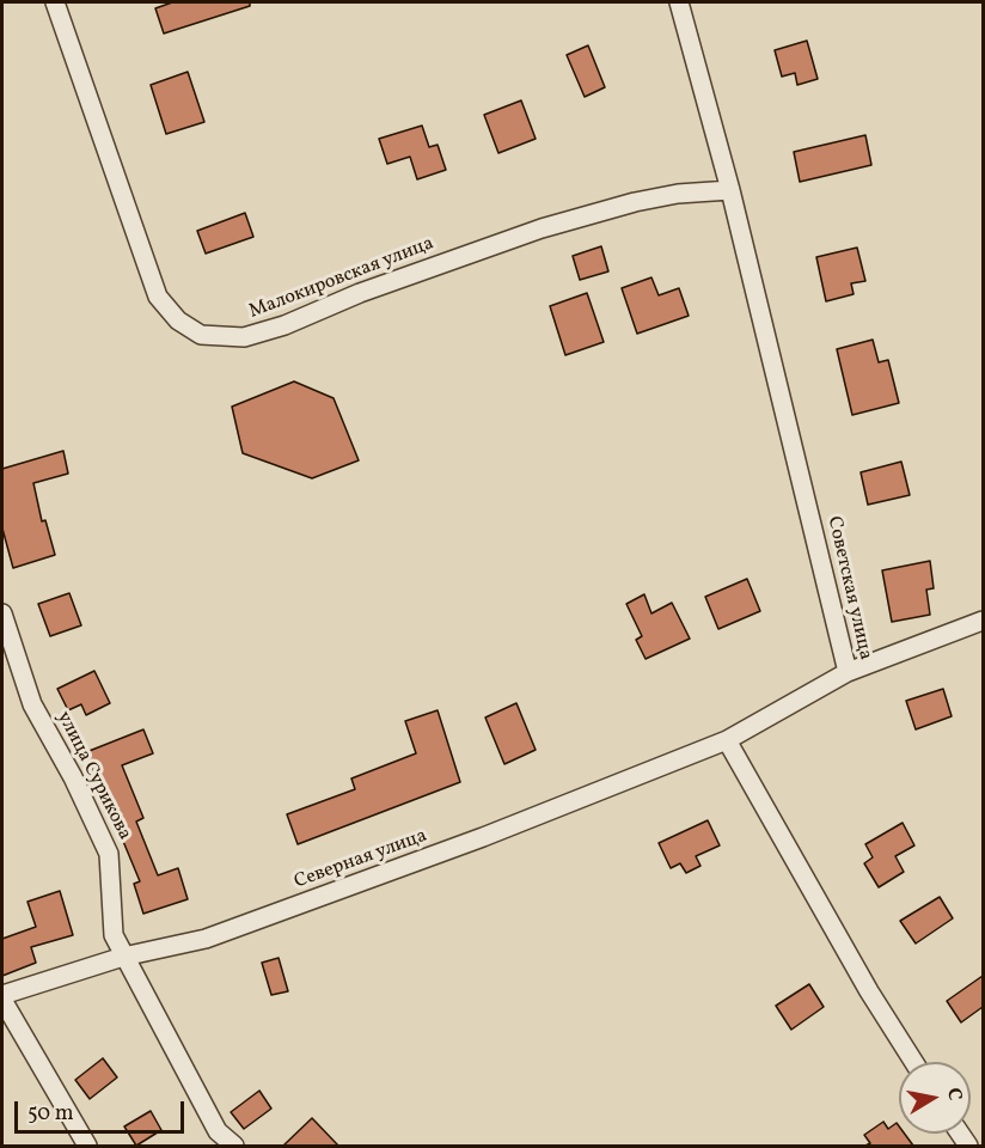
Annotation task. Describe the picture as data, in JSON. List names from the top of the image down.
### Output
{
  "streets": {
    "street": [
      "Малокировская улица",
      "Советская улица",
      "улица Сурикова",
      "Северная улица"
    ]
  },
  "crossings": [
    ["Малокировская улица", "Советская улица"],
    ["Советская улица", "Северная улица"],
    ["улица Сурикова", "Северная улица"]
  ],
  "scale_bar": "50 m",
  "north": "right"
}
